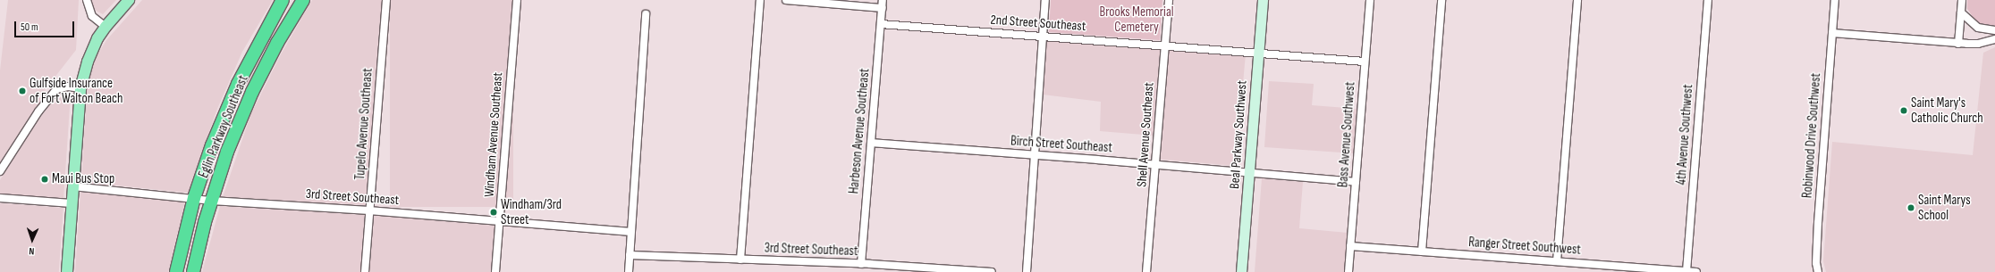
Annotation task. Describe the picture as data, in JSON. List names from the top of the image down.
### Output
{
  "streets": {
    "highway": ["Eglin Parkway Southeast"],
    "main road": ["Beal Parkway Southwest"],
    "street": [
      "2nd Street Southeast",
      "Tupelo Avenue Southeast",
      "Harbeson Avenue Southeast",
      "Windham Avenue Southeast",
      "Shell Avenue Southeast",
      "Bass Avenue Southwest",
      "4th Avenue Southwest",
      "Robinwood Drive Southwest",
      "Birch Street Southeast",
      "3rd Street Southeast",
      "Ranger Street Southwest"
    ]
  },
  "crossings": [
    ["2nd Street Southeast", "Harbeson Avenue Southeast"],
    ["2nd Street Southeast", "Shell Avenue Southeast"],
    ["2nd Street Southeast", "Beal Parkway Southwest"],
    ["2nd Street Southeast", "Bass Avenue Southwest"],
    ["Tupelo Avenue Southeast", "3rd Street Southeast"],
    ["Eglin Parkway Southeast", "3rd Street Southeast"],
    ["Harbeson Avenue Southeast", "Birch Street Southeast"],
    ["Harbeson Avenue Southeast", "3rd Street Southeast"],
    ["Windham Avenue Southeast", "3rd Street Southeast"],
    ["Shell Avenue Southeast", "Birch Street Southeast"],
    ["Beal Parkway Southwest", "Birch Street Southeast"],
    ["Bass Avenue Southwest", "Birch Street Southeast"],
    ["Bass Avenue Southwest", "Ranger Street Southwest"],
    ["4th Avenue Southwest", "Ranger Street Southwest"]
  ],
  "parks": ["Brooks Memorial Cemetery"],
  "places": [
    "Gulfside Insurance of Fort Walton Beach",
    "Saint Mary's Catholic Church",
    "Maui Bus Stop",
    "Saint Marys School",
    "Windham/3rd Street"
  ],
  "scale_bar": "50 m",
  "north": "bottom"
}
